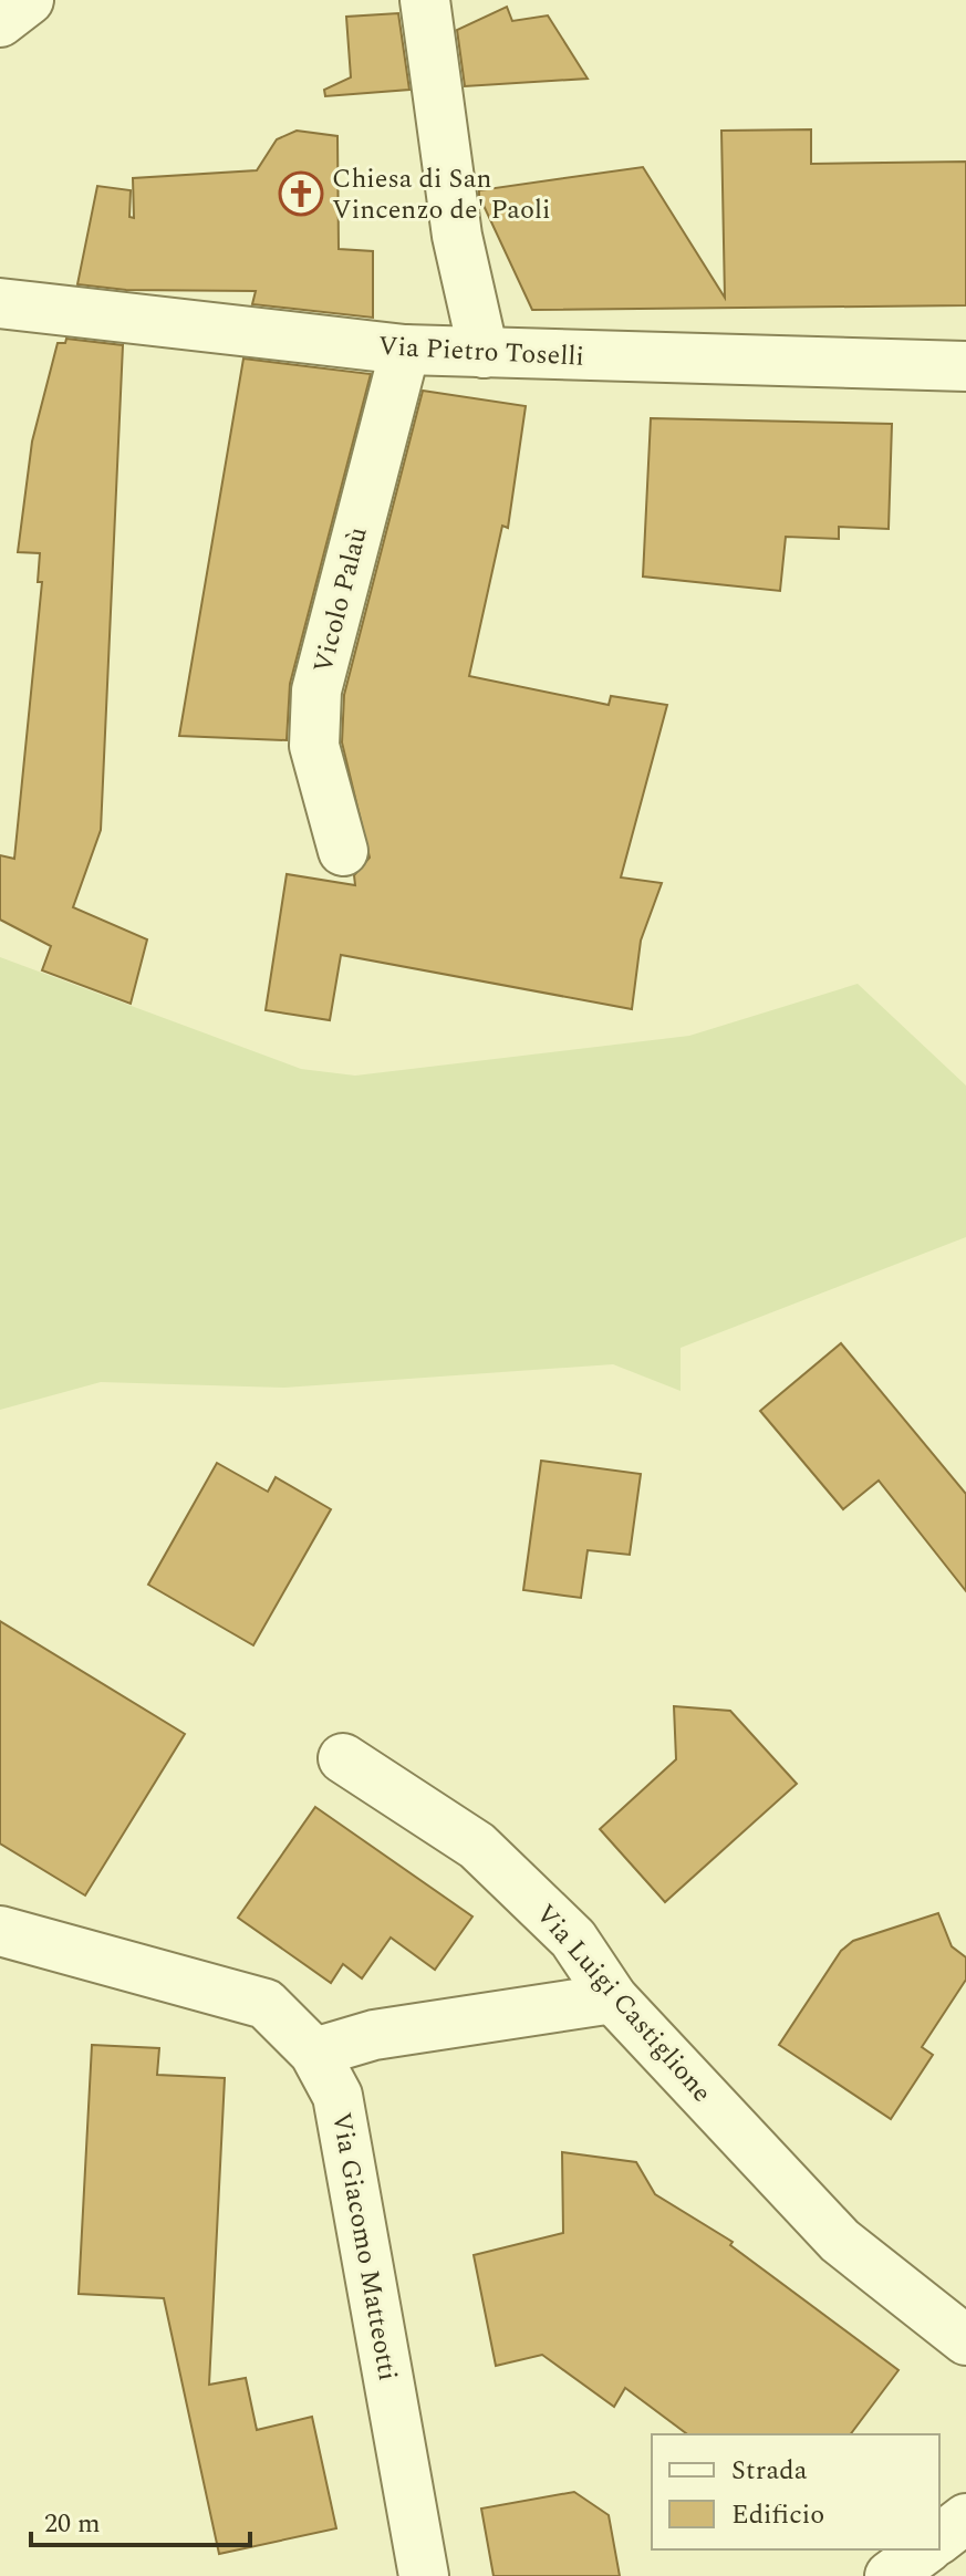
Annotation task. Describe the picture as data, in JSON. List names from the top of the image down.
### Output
{
  "streets": {
    "street": [
      "Via Pietro Toselli",
      "Vicolo Palaù",
      "Via Luigi Castiglione",
      "Via Giacomo Matteotti"
    ]
  },
  "crossings": [
    ["Via Pietro Toselli", "Vicolo Palaù"]
  ],
  "places": {
    "church": ["Chiesa di San Vincenzo de' Paoli"]
  },
  "legend": ["Strada", "Edificio"],
  "scale_bar": "20 m"
}
